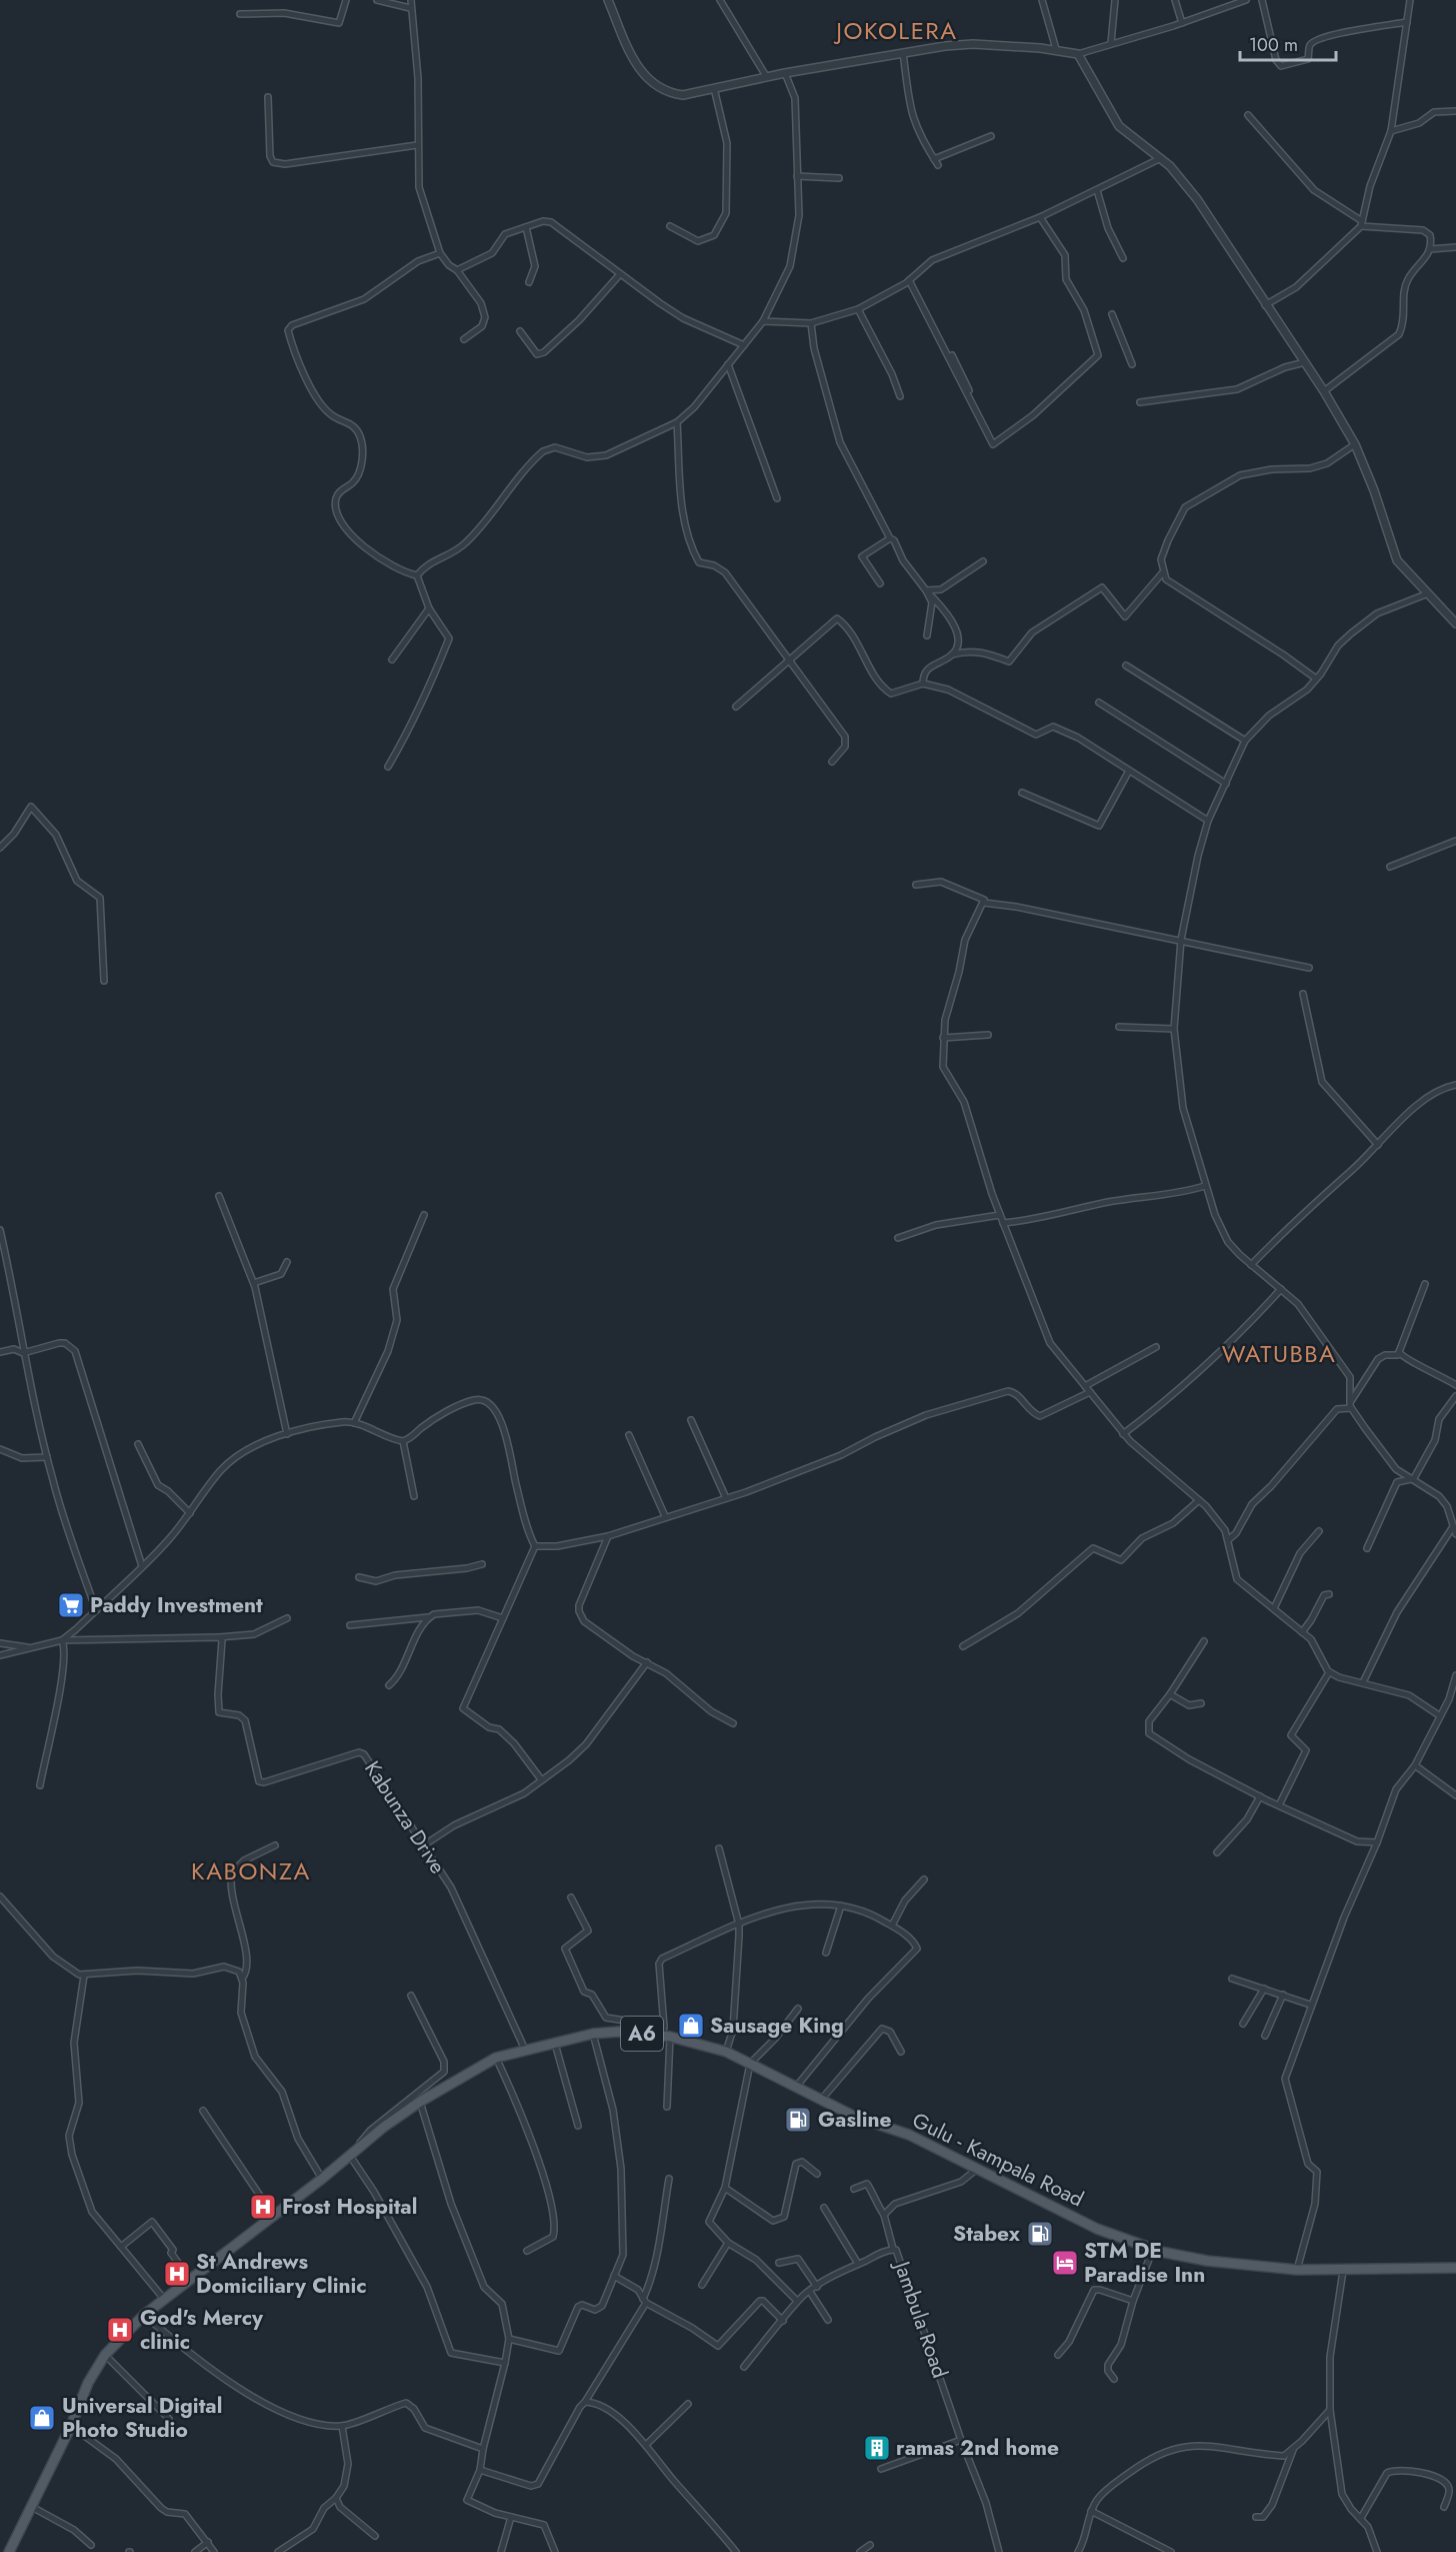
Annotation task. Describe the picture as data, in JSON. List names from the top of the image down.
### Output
{
  "streets": {
    "main road": ["A6", "Gulu - Kampala Road"],
    "street": ["Kabunza Drive", "Jambula Road"]
  },
  "crossings": [
    ["Kabunza Drive", "Gulu - Kampala Road"]
  ],
  "districts": ["JOKOLERA", "WATUBBA", "KABONZA"],
  "places": {
    "supermarket": ["Paddy Investment"],
    "shop": ["Sausage King", "Universal Digital Photo Studio"],
    "fuel station": ["Gasline", "Stabex"],
    "hospital": ["Frost Hospital", "St Andrews Domiciliary Clinic", "God's Mercy clinic"],
    "hotel": ["STM DE Paradise Inn"],
    "building": ["ramas 2nd home"]
  },
  "scale_bar": "100 m"
}
